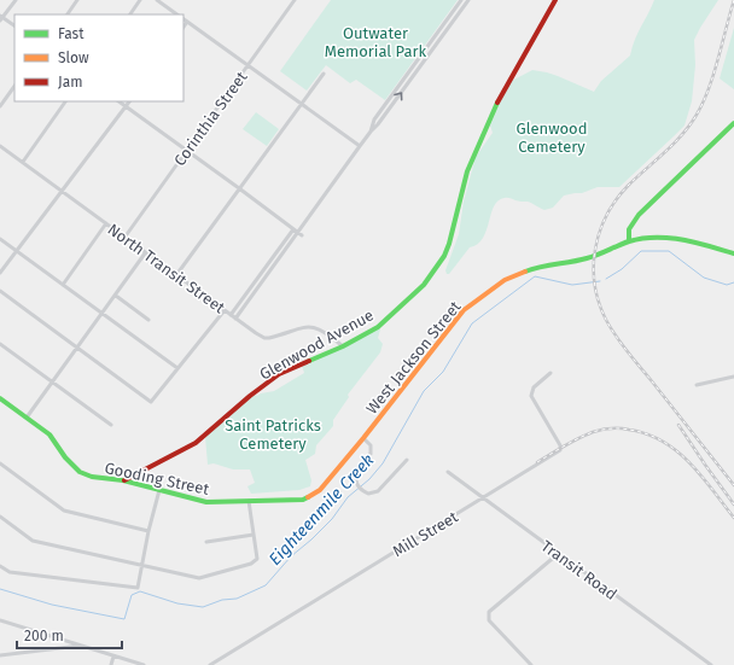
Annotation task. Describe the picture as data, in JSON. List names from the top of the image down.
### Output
{
  "streets": {
    "street": [
      "Corinthia Street",
      "North Transit Street",
      "Glenwood Avenue",
      "West Jackson Street",
      "Gooding Street",
      "Mill Street",
      "Transit Road"
    ]
  },
  "crossings": [
    ["Corinthia Street", "North Transit Street"],
    ["North Transit Street", "Glenwood Avenue"],
    ["Glenwood Avenue", "Gooding Street"],
    ["West Jackson Street", "Gooding Street"],
    ["Mill Street", "Transit Road"]
  ],
  "water": ["Eighteenmile Creek"],
  "parks": ["Outwater Memorial Park", "Glenwood Cemetery", "Saint Patricks Cemetery"],
  "legend": ["Fast", "Slow", "Jam"],
  "scale_bar": "200 m"
}
